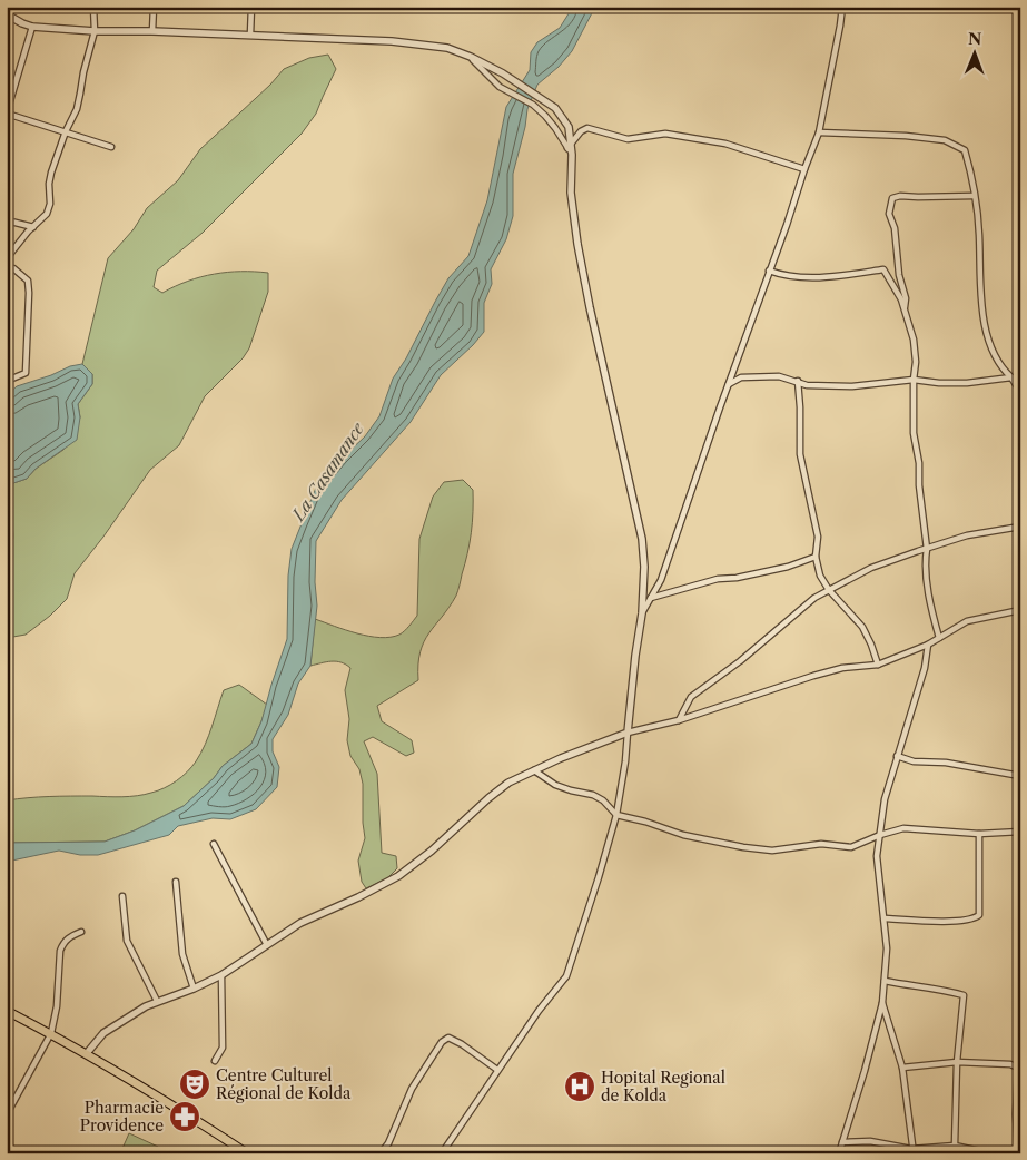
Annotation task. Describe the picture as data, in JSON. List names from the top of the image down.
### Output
{
  "water": ["La Casamance"],
  "places": {
    "theatre": ["Centre Culturel Régional de Kolda"],
    "hospital": ["Hopital Regional de Kolda"],
    "pharmacy": ["Pharmacie Providence"]
  },
  "north": "top"
}
